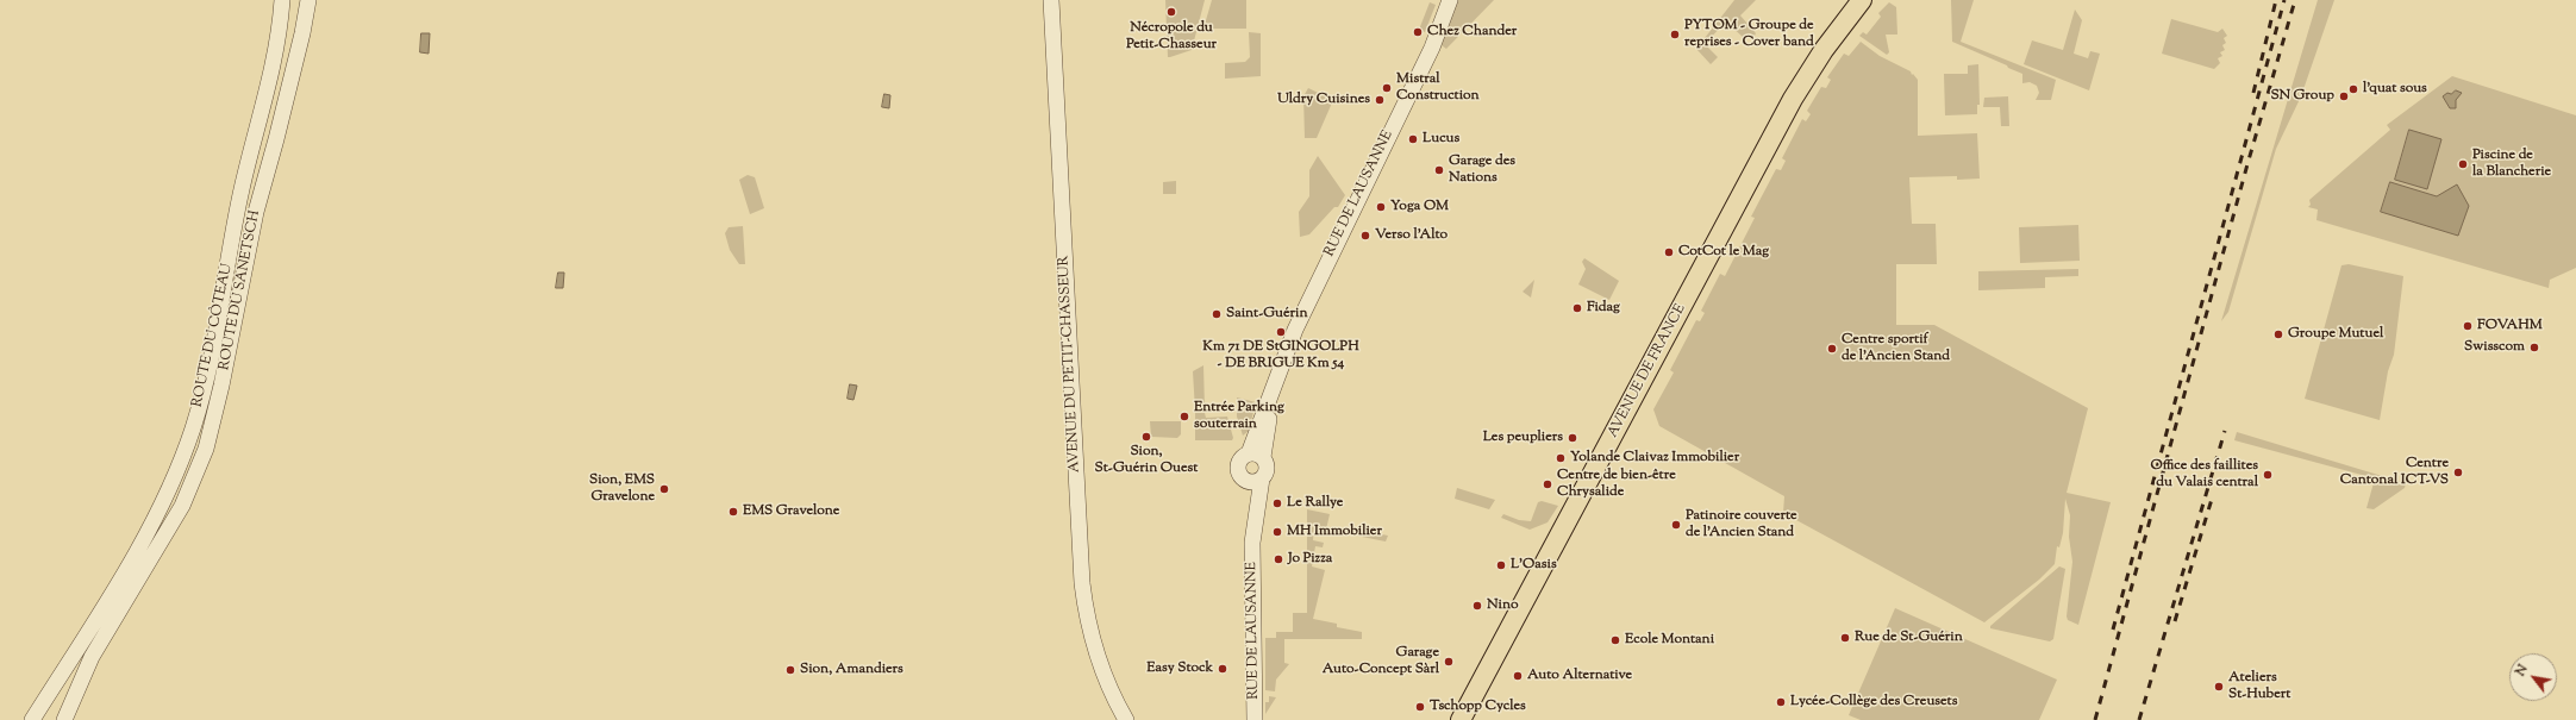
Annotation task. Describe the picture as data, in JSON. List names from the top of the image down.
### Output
{
  "streets": {
    "main road": ["AVENUE DE FRANCE"],
    "street": [
      "RUE DE LAUSANNE",
      "ROUTE DU SANETSCH",
      "ROUTE DU CÔTEAU",
      "AVENUE DU PETIT-CHASSEUR"
    ]
  },
  "places": [
    "Nécropole du Petit-Chasseur",
    "Chez Chander",
    "PYTOM - Groupe de reprises - Cover band",
    "Mistral Construction",
    "l'quat sous",
    "SN Group",
    "Uldry Cuisines",
    "Lucus",
    "Piscine de la Blancherie",
    "Garage des Nations",
    "Yoga OM",
    "Verso l'Alto",
    "CotCot le Mag",
    "Fidag",
    "Saint-Guérin",
    "FOVAHM",
    "Km 71 DE StGINGOLPH - DE BRIGUE Km 54",
    "Groupe Mutuel",
    "Swisscom",
    "Centre sportif de l'Ancien Stand",
    "Entrée Parking souterrain",
    "Sion, St-Guérin Ouest",
    "Les peupliers",
    "Yolande Claivaz Immobilier",
    "Centre Cantonal ICT-VS",
    "Office des faillites du Valais central",
    "Centre de bien-être Chrysalide",
    "Sion, EMS Gravelone",
    "Le Rallye",
    "EMS Gravelone",
    "Patinoire couverte de l'Ancien Stand",
    "MH Immobilier",
    "Jo Pizza",
    "L'Oasis",
    "Nino",
    "Rue de St-Guérin",
    "Ecole Montani",
    "Garage Auto-Concept Sàrl",
    "Easy Stock",
    "Sion, Amandiers",
    "Auto Alternative",
    "Ateliers St-Hubert",
    "Lycée-Collège des Creusets",
    "Tschopp Cycles"
  ],
  "north": "top left"
}
